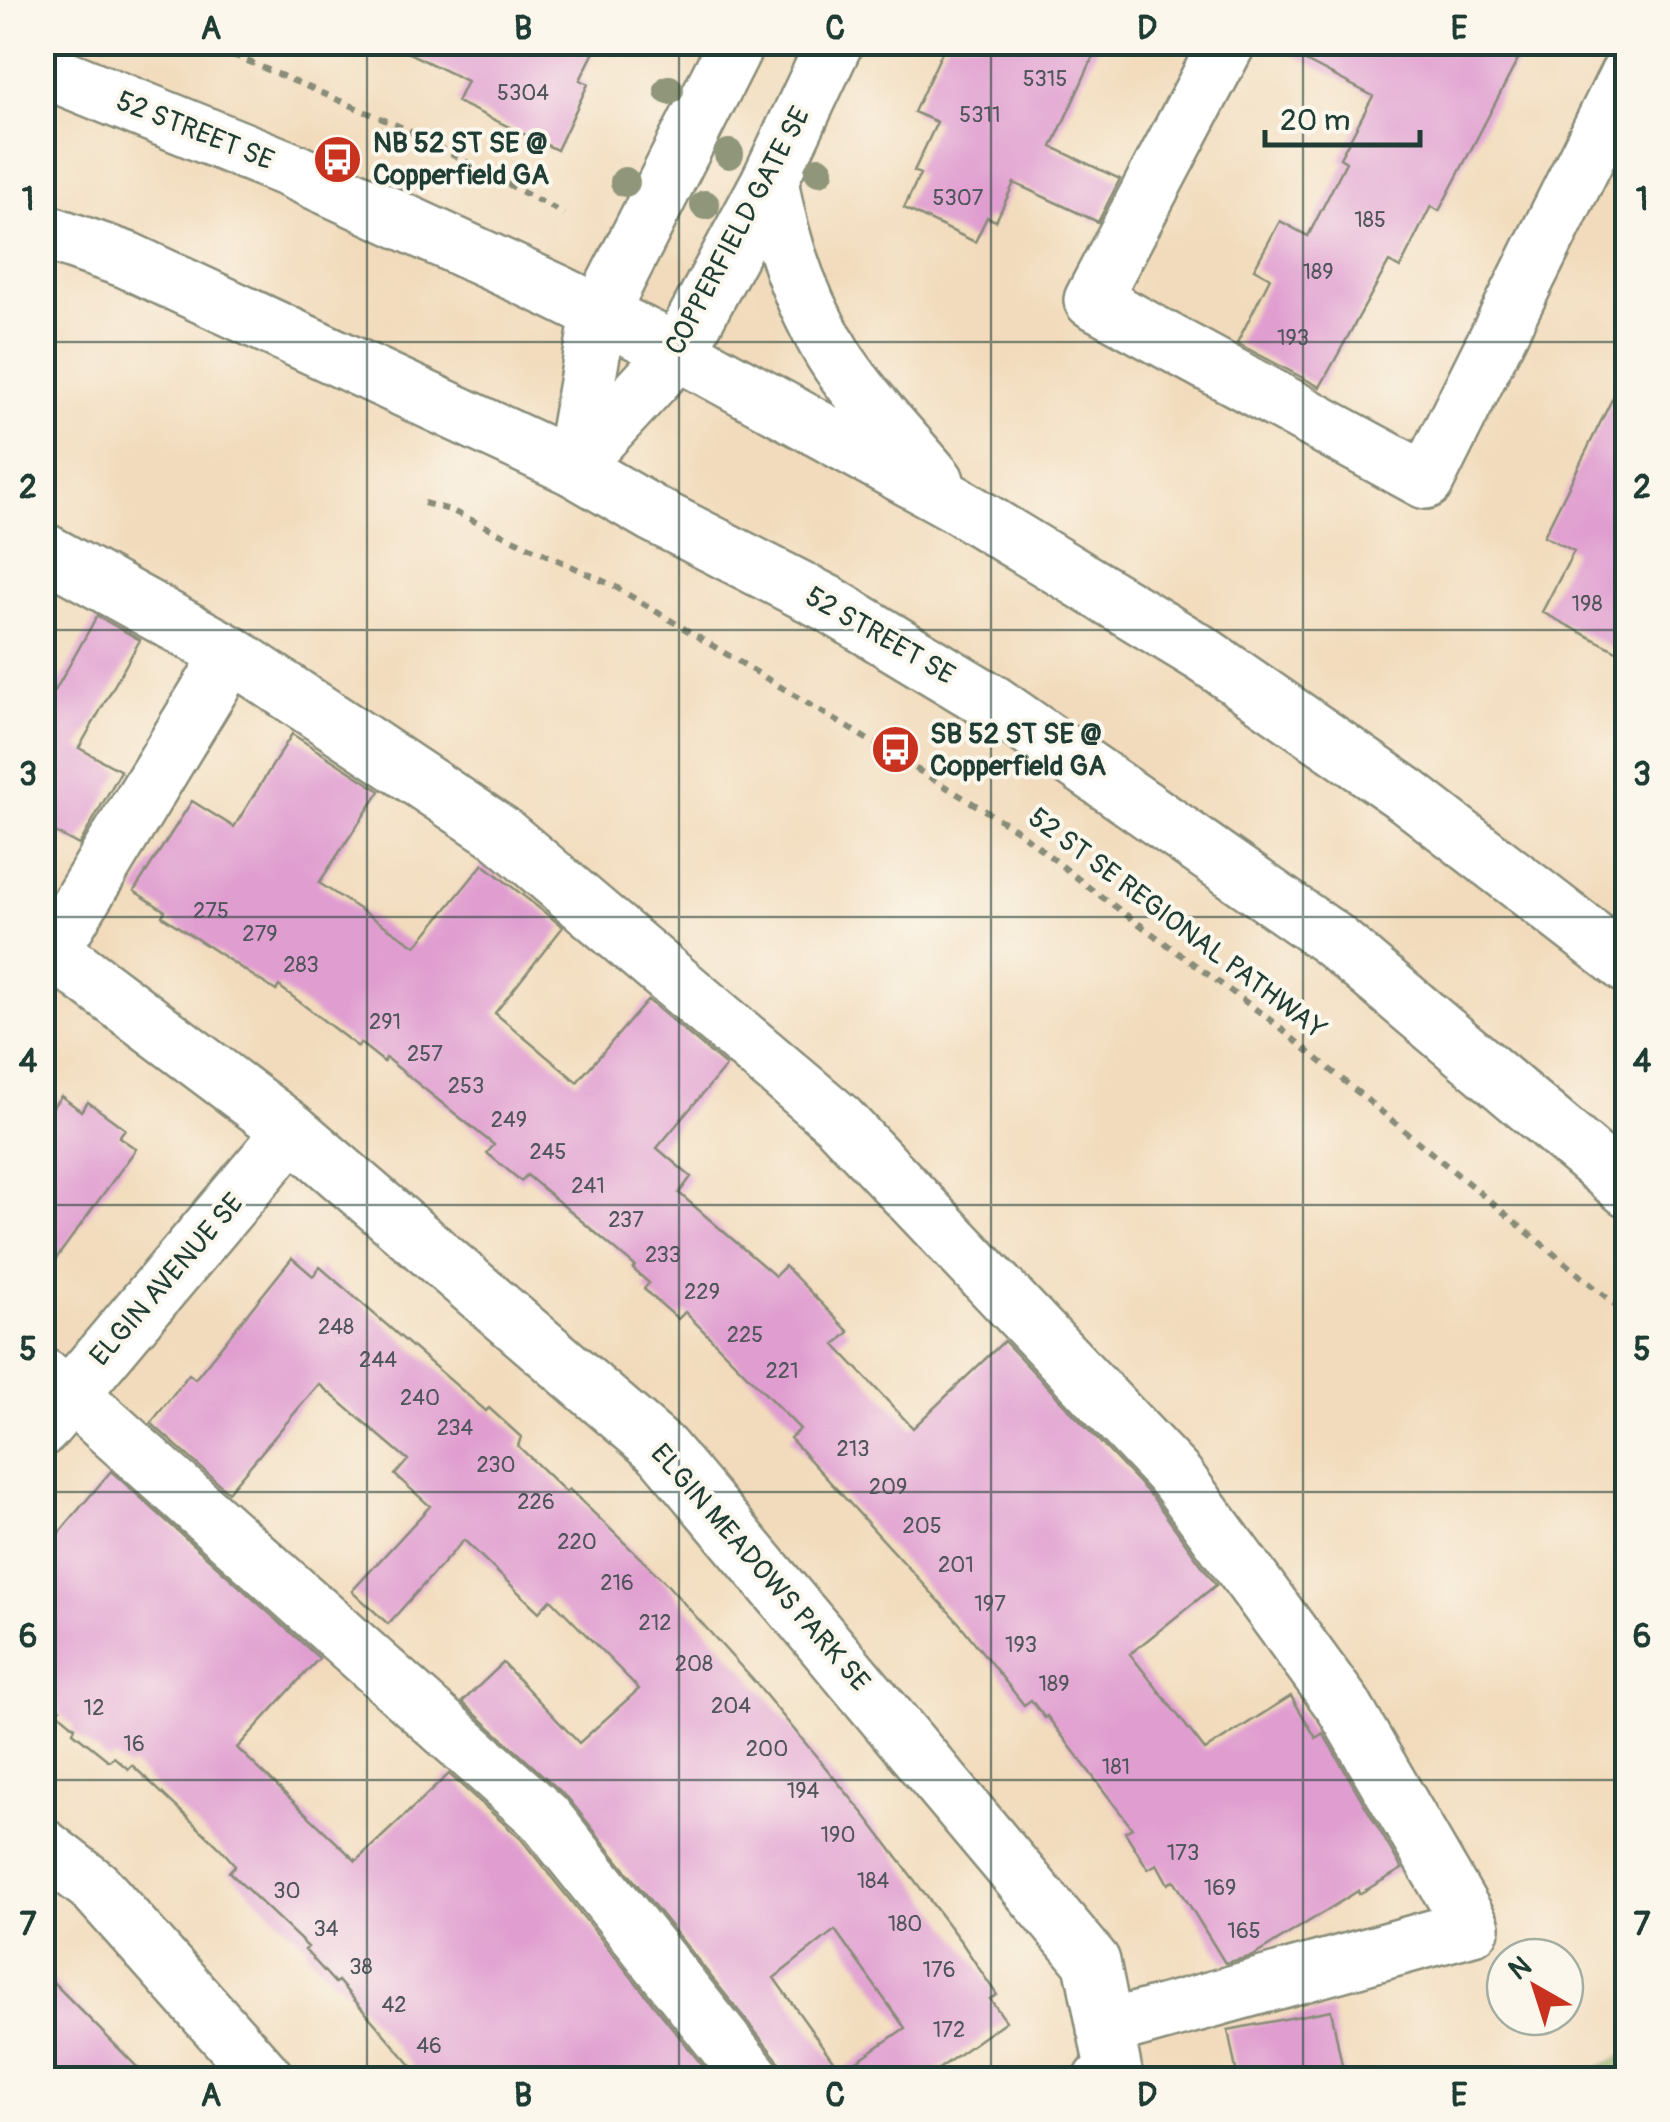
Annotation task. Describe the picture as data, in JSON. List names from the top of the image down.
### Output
{
  "streets": {
    "main road": [
      "52 STREET SE",
      "COPPERFIELD GATE SE",
      "ELGIN AVENUE SE",
      "ELGIN MEADOWS PARK SE"
    ],
    "path": ["52 ST SE REGIONAL PATHWAY"]
  },
  "crossings": [
    ["52 STREET SE", "COPPERFIELD GATE SE"],
    ["ELGIN AVENUE SE", "ELGIN MEADOWS PARK SE"]
  ],
  "places": {
    "bus stop": ["NB 52 ST SE @ Copperfield GA", "SB 52 ST SE @ Copperfield GA"]
  },
  "house_numbers": [
    "5315",
    "5304",
    "5311",
    "5307",
    "185",
    "189",
    "193",
    "198",
    "275",
    "279",
    "283",
    "291",
    "257",
    "253",
    "249",
    "245",
    "241",
    "237",
    "233",
    "229",
    "248",
    "225",
    "244",
    "221",
    "240",
    "234",
    "213",
    "230",
    "209",
    "226",
    "205",
    "220",
    "201",
    "216",
    "197",
    "212",
    "193",
    "208",
    "189",
    "204",
    "12",
    "16",
    "200",
    "181",
    "194",
    "190",
    "173",
    "184",
    "169",
    "30",
    "180",
    "34",
    "165",
    "38",
    "176",
    "42",
    "172",
    "46"
  ],
  "scale_bar": "20 m",
  "north": "top left",
  "grid": {
    "columns": [
      "A",
      "B",
      "C",
      "D",
      "E"
    ],
    "rows": [
      "1",
      "2",
      "3",
      "4",
      "5",
      "6",
      "7"
    ]
  }
}
